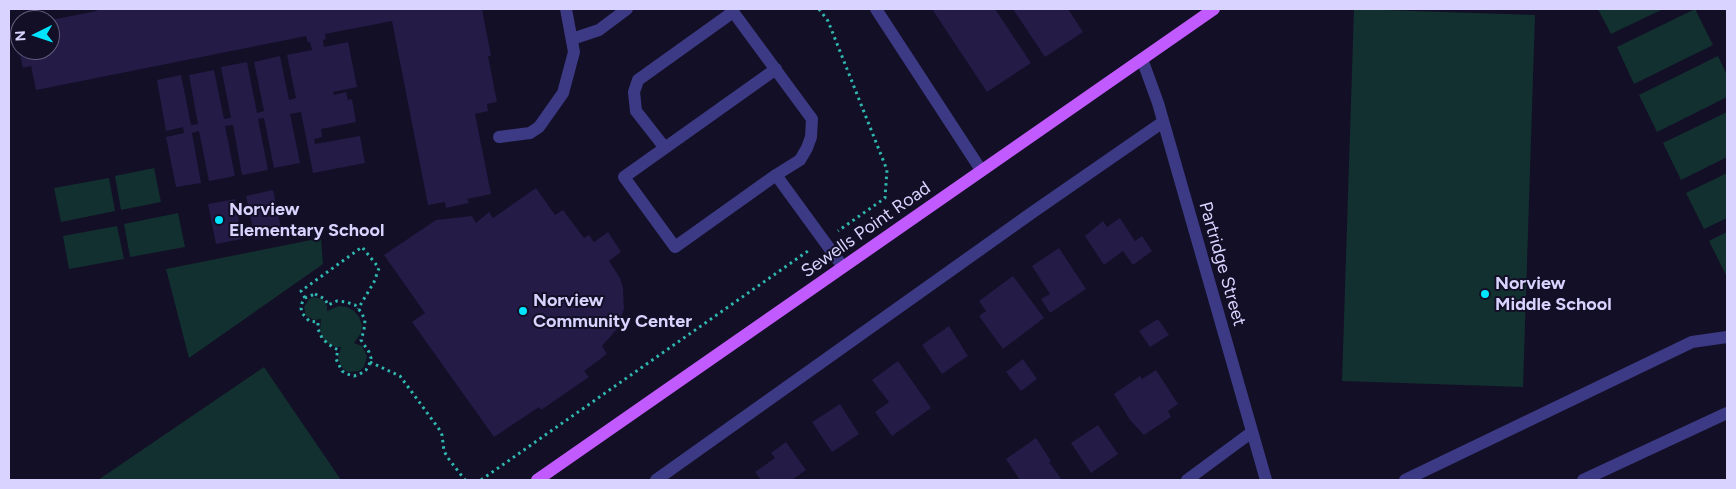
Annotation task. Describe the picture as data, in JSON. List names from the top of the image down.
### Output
{
  "streets": {
    "main road": ["Sewells Point Road"],
    "street": ["Partridge Street"]
  },
  "crossings": [
    ["Sewells Point Road", "Partridge Street"]
  ],
  "places": ["Norview Elementary School", "Norview Middle School", "Norview Community Center"],
  "north": "left"
}
